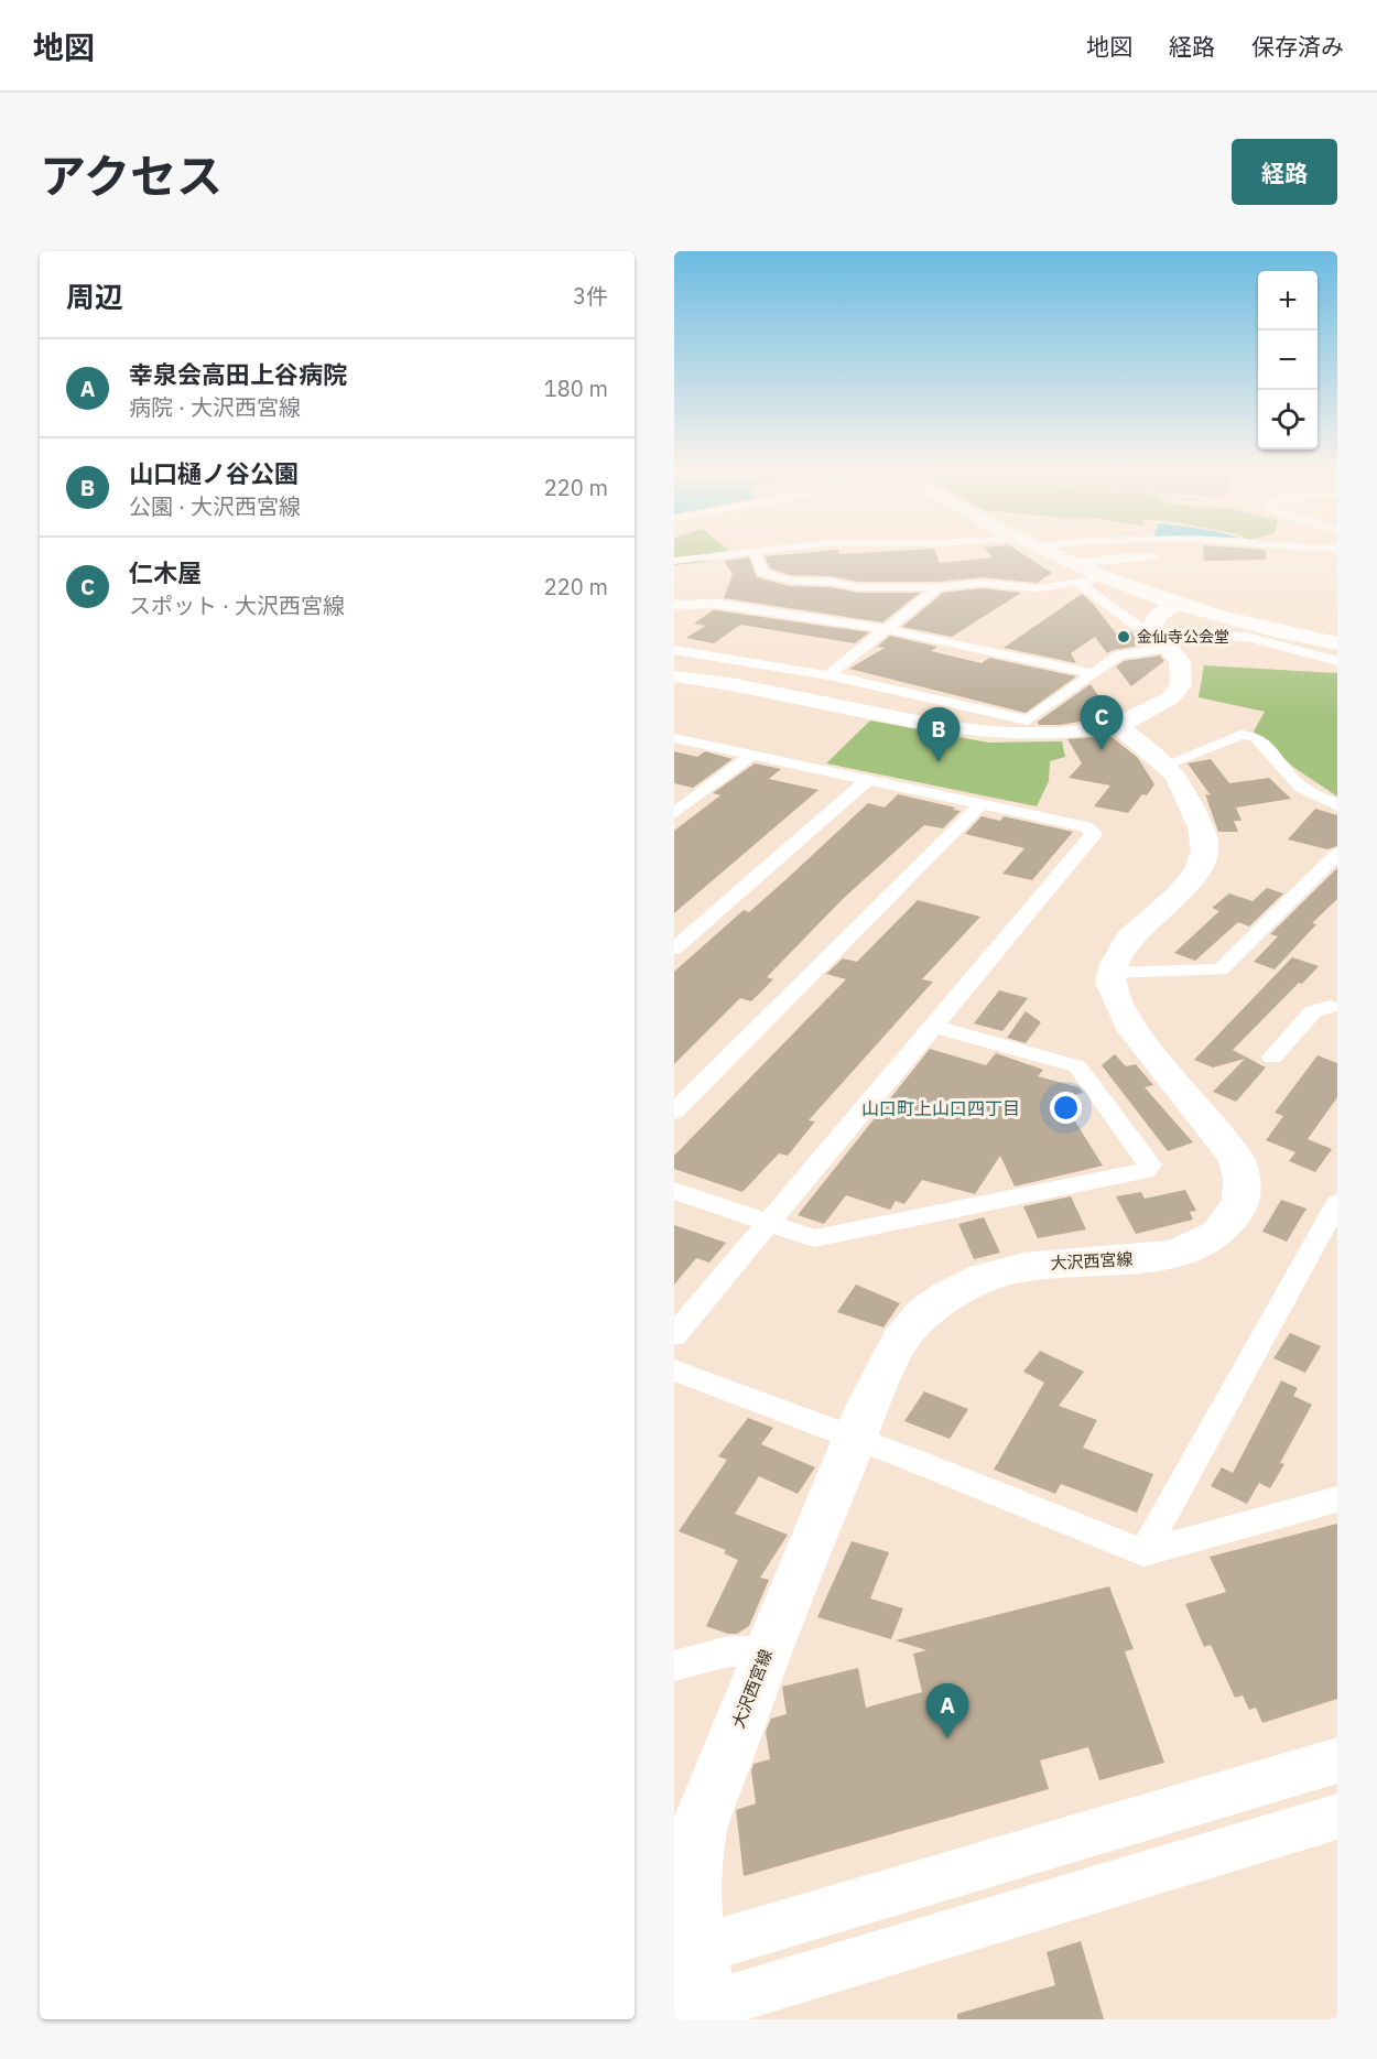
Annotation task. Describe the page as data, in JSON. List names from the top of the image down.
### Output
{
  "streets": {
    "main road": ["大沢西宮線"]
  },
  "districts": ["山口町上山口四丁目"],
  "places": ["金仙寺公会堂"],
  "page": {
    "header": "地図",
    "nav": ["地図", "経路", "保存済み"],
    "title": "アクセス",
    "buttons": "経路",
    "heading": ["周辺", "3件"],
    "map_buttons": ["+", "−"],
    "list": [
      {
        "mark": "A",
        "name": "幸泉会高田上谷病院",
        "note": "病院 · 大沢西宮線",
        "value": "180 m"
      },
      {
        "mark": "B",
        "name": "山口樋ノ谷公園",
        "note": "公園 · 大沢西宮線",
        "value": "220 m"
      },
      {
        "mark": "C",
        "name": "仁木屋",
        "note": "スポット · 大沢西宮線",
        "value": "220 m"
      }
    ],
    "pins": ["C", "B", "A"]
  }
}
